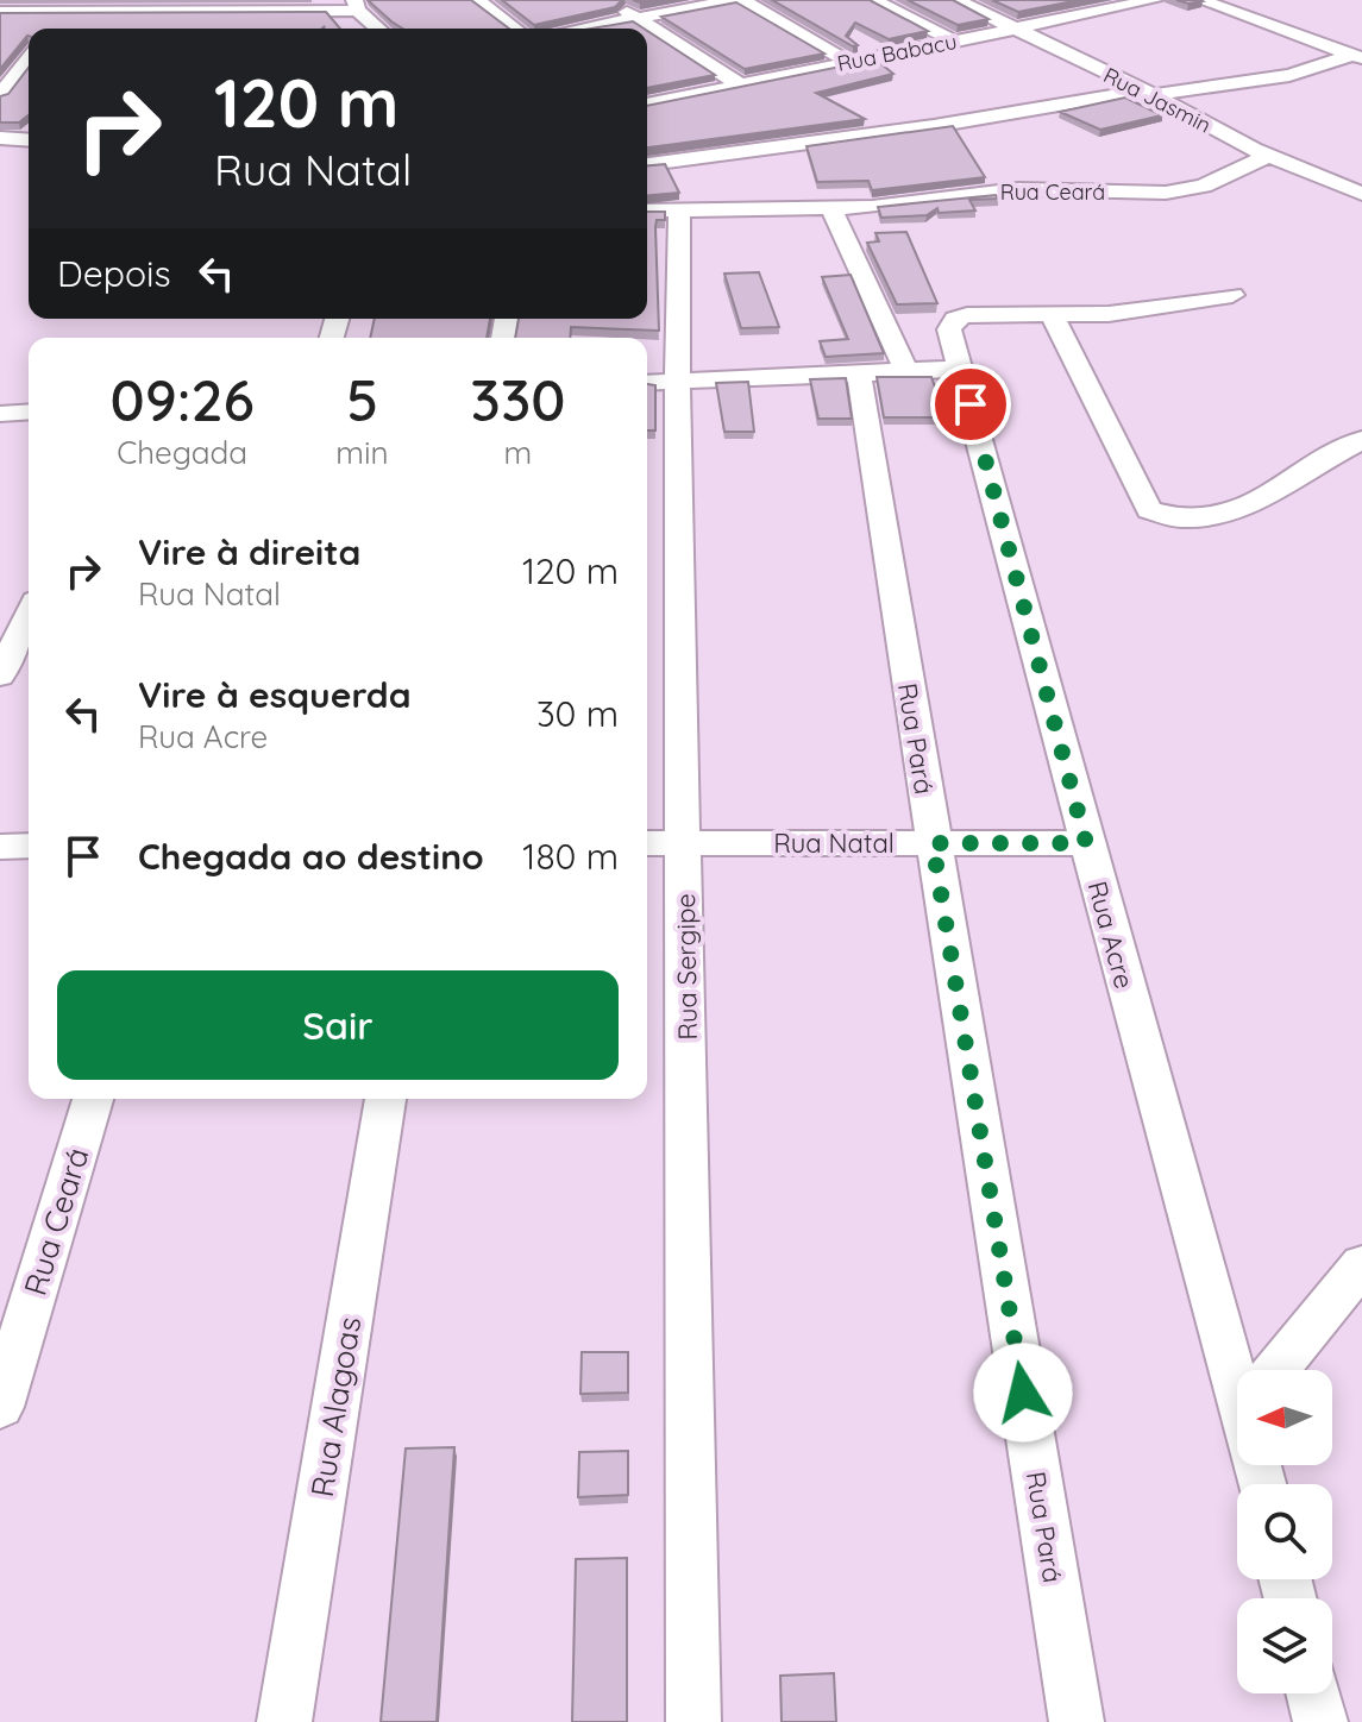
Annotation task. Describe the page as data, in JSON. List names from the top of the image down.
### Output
{
  "streets": {
    "street": [
      "Rua Babacu",
      "Rua Jasmin",
      "Rua Ceará",
      "Rua Pará",
      "Rua Natal",
      "Rua Acre",
      "Rua Sergipe",
      "Rua Alagoas"
    ]
  },
  "crossings": [
    ["Rua Babacu", "Rua Jasmin"],
    ["Rua Jasmin", "Rua Ceará"],
    ["Rua Pará", "Rua Natal"],
    ["Rua Natal", "Rua Acre"],
    ["Rua Natal", "Rua Sergipe"]
  ],
  "north": "left",
  "page": {
    "turn": ["120 m", "Rua Natal"],
    "then": "Depois",
    "eta": [
      "09:26",
      "Chegada",
      "5",
      "min",
      "330",
      "m"
    ],
    "list": [
      {
        "name": "Vire à direita",
        "note": "Rua Natal",
        "value": "120 m"
      },
      {
        "name": "Vire à esquerda",
        "note": "Rua Acre",
        "value": "30 m"
      },
      {
        "name": "Chegada ao destino",
        "value": "180 m"
      }
    ],
    "buttons": "Sair"
  }
}
